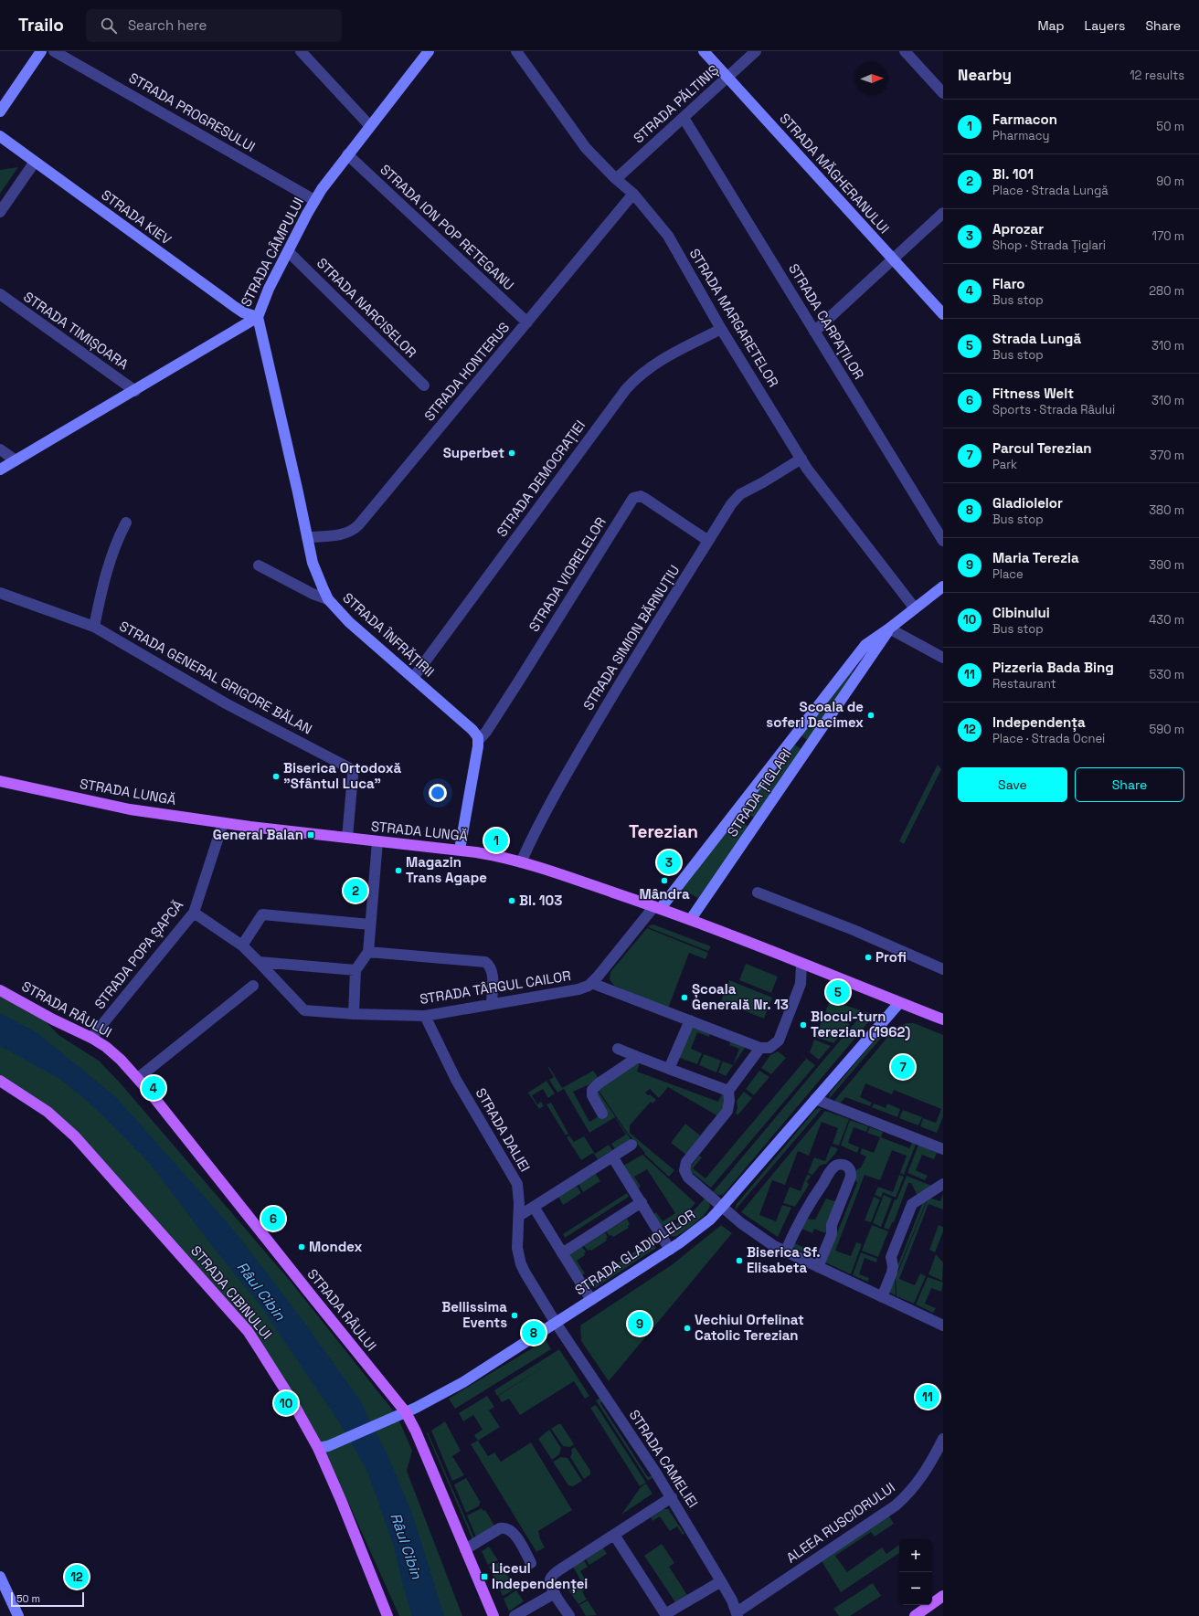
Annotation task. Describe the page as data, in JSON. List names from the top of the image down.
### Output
{
  "streets": {
    "main road": ["STRADA LUNGĂ", "STRADA RÂULUI", "STRADA CIBINULUI"],
    "street": [
      "STRADA PĂLTINIȘ",
      "STRADA PROGRESULUI",
      "STRADA MĂGHERANULUI",
      "STRADA KIEV",
      "STRADA ION POP RETEGANU",
      "STRADA CÂMPULUI",
      "STRADA NARCISELOR",
      "STRADA MARGARETELOR",
      "STRADA CARPAȚILOR",
      "STRADA TIMIȘOARA",
      "STRADA HONTERUS",
      "STRADA DEMOCRAȚIEI",
      "STRADA VIORELELOR",
      "STRADA ÎNFRĂȚIRII",
      "STRADA SIMION BĂRNUȚIU",
      "STRADA GENERAL GRIGORE BĂLAN",
      "STRADA ȚIGLARI",
      "STRADA POPA ȘAPCĂ",
      "STRADA TÂRGUL CAILOR",
      "STRADA DALIEI",
      "STRADA GLADIOLELOR",
      "STRADA CAMELIEI",
      "ALEEA RUSCIORULUI"
    ]
  },
  "crossings": [
    ["STRADA PĂLTINIȘ", "STRADA MĂGHERANULUI"],
    ["STRADA PĂLTINIȘ", "STRADA MARGARETELOR"],
    ["STRADA PĂLTINIȘ", "STRADA CARPAȚILOR"],
    ["STRADA PROGRESULUI", "STRADA CÂMPULUI"],
    ["STRADA KIEV", "STRADA CÂMPULUI"],
    ["STRADA KIEV", "STRADA ÎNFRĂȚIRII"],
    ["STRADA ION POP RETEGANU", "STRADA CÂMPULUI"],
    ["STRADA ION POP RETEGANU", "STRADA HONTERUS"],
    ["STRADA CÂMPULUI", "STRADA NARCISELOR"],
    ["STRADA CÂMPULUI", "STRADA TIMIȘOARA"],
    ["STRADA CÂMPULUI", "STRADA ÎNFRĂȚIRII"],
    ["STRADA MARGARETELOR", "STRADA HONTERUS"],
    ["STRADA MARGARETELOR", "STRADA DEMOCRAȚIEI"],
    ["STRADA MARGARETELOR", "STRADA SIMION BĂRNUȚIU"],
    ["STRADA MARGARETELOR", "STRADA ȚIGLARI"],
    ["STRADA HONTERUS", "STRADA ÎNFRĂȚIRII"],
    ["STRADA DEMOCRAȚIEI", "STRADA ÎNFRĂȚIRII"],
    ["STRADA VIORELELOR", "STRADA ÎNFRĂȚIRII"],
    ["STRADA VIORELELOR", "STRADA SIMION BĂRNUȚIU"],
    ["STRADA SIMION BĂRNUȚIU", "STRADA LUNGĂ"],
    ["STRADA GENERAL GRIGORE BĂLAN", "STRADA LUNGĂ"],
    ["STRADA LUNGĂ", "STRADA ȚIGLARI"],
    ["STRADA LUNGĂ", "STRADA POPA ȘAPCĂ"],
    ["STRADA LUNGĂ", "STRADA TÂRGUL CAILOR"],
    ["STRADA LUNGĂ", "STRADA GLADIOLELOR"],
    ["STRADA ȚIGLARI", "STRADA TÂRGUL CAILOR"],
    ["STRADA POPA ȘAPCĂ", "STRADA TÂRGUL CAILOR"],
    ["STRADA POPA ȘAPCĂ", "STRADA RÂULUI"],
    ["STRADA TÂRGUL CAILOR", "STRADA DALIEI"],
    ["STRADA RÂULUI", "STRADA GLADIOLELOR"],
    ["STRADA DALIEI", "STRADA GLADIOLELOR"],
    ["STRADA DALIEI", "STRADA CAMELIEI"],
    ["STRADA GLADIOLELOR", "STRADA CIBINULUI"],
    ["STRADA GLADIOLELOR", "STRADA CAMELIEI"],
    ["STRADA CAMELIEI", "ALEEA RUSCIORULUI"]
  ],
  "districts": ["Terezian"],
  "water": ["Râul Cibin"],
  "places": {
    "other": [
      "Superbet",
      "Scoala de soferi Dacimex",
      "Biserica Ortodoxă \"Sfântul Luca\"",
      "Magazin Trans Agape",
      "Mândra",
      "Bl. 103",
      "Profi",
      "Școala Generală Nr. 13",
      "Blocul-turn Terezian (1962)",
      "Mondex",
      "Biserica Sf. Elisabeta",
      "Bellissima Events",
      "Vechiul Orfelinat Catolic Terezian"
    ],
    "transit": ["General Balan", "Liceul Independenței"]
  },
  "scale_bar": "50 m",
  "north": "right",
  "page": {
    "header": "Trailo",
    "search": "Search here",
    "nav": ["Map", "Layers", "Share"],
    "heading": ["Nearby", "12 results"],
    "list": [
      {
        "mark": "1",
        "name": "Farmacon",
        "note": "Pharmacy",
        "value": "50 m"
      },
      {
        "mark": "2",
        "name": "Bl. 101",
        "note": "Place · Strada Lungă",
        "value": "90 m"
      },
      {
        "mark": "3",
        "name": "Aprozar",
        "note": "Shop · Strada Țiglari",
        "value": "170 m"
      },
      {
        "mark": "4",
        "name": "Flaro",
        "note": "Bus stop",
        "value": "280 m"
      },
      {
        "mark": "5",
        "name": "Strada Lungă",
        "note": "Bus stop",
        "value": "310 m"
      },
      {
        "mark": "6",
        "name": "Fitness Welt",
        "note": "Sports · Strada Râului",
        "value": "310 m"
      },
      {
        "mark": "7",
        "name": "Parcul Terezian",
        "note": "Park",
        "value": "370 m"
      },
      {
        "mark": "8",
        "name": "Gladiolelor",
        "note": "Bus stop",
        "value": "380 m"
      },
      {
        "mark": "9",
        "name": "Maria Terezia",
        "note": "Place",
        "value": "390 m"
      },
      {
        "mark": "10",
        "name": "Cibinului",
        "note": "Bus stop",
        "value": "430 m"
      },
      {
        "mark": "11",
        "name": "Pizzeria Bada Bing",
        "note": "Restaurant",
        "value": "530 m"
      },
      {
        "mark": "12",
        "name": "Independența",
        "note": "Place · Strada Ocnei",
        "value": "590 m"
      }
    ],
    "buttons": ["Save", "Share"],
    "pins": [
      "1",
      "3",
      "2",
      "5",
      "7",
      "4",
      "6",
      "9",
      "8",
      "11",
      "10",
      "12"
    ],
    "map_buttons": ["+", "−"],
    "scale": "50 m"
  }
}
